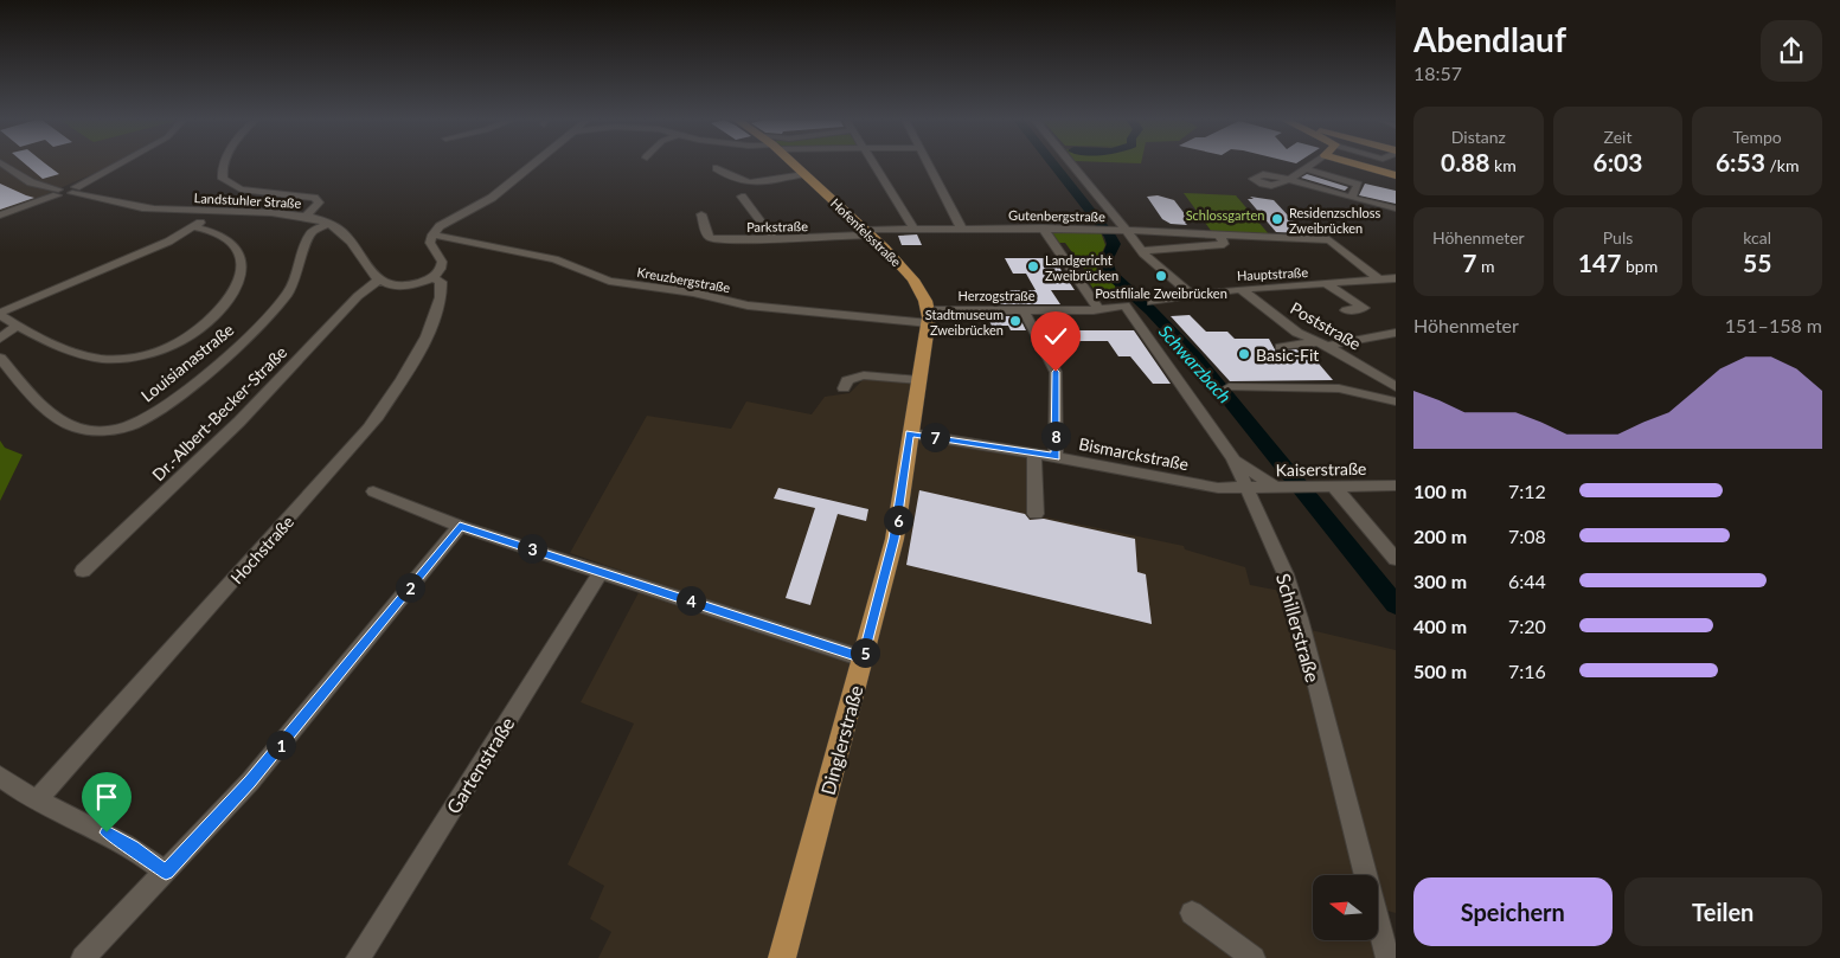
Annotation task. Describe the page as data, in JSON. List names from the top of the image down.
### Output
{
  "streets": {
    "main road": ["Hofenfelsstraße", "Dinglerstraße"],
    "street": [
      "Landstuhler Straße",
      "Gutenbergstraße",
      "Parkstraße",
      "Hauptstraße",
      "Kreuzbergstraße",
      "Herzogstraße",
      "Poststraße",
      "Louisianastraße",
      "Dr.-Albert-Becker-Straße",
      "Bismarckstraße",
      "Kaiserstraße",
      "Hochstraße",
      "Schillerstraße",
      "Gartenstraße"
    ]
  },
  "crossings": [
    ["Landstuhler Straße", "Louisianastraße"],
    ["Landstuhler Straße", "Dr.-Albert-Becker-Straße"],
    ["Gutenbergstraße", "Parkstraße"],
    ["Gutenbergstraße", "Hofenfelsstraße"],
    ["Gutenbergstraße", "Hauptstraße"],
    ["Parkstraße", "Hofenfelsstraße"],
    ["Hofenfelsstraße", "Kreuzbergstraße"],
    ["Hofenfelsstraße", "Herzogstraße"],
    ["Hofenfelsstraße", "Dinglerstraße"],
    ["Hauptstraße", "Poststraße"],
    ["Kreuzbergstraße", "Herzogstraße"],
    ["Kreuzbergstraße", "Dinglerstraße"],
    ["Herzogstraße", "Schillerstraße"],
    ["Herzogstraße", "Dinglerstraße"],
    ["Bismarckstraße", "Kaiserstraße"],
    ["Bismarckstraße", "Schillerstraße"],
    ["Bismarckstraße", "Dinglerstraße"],
    ["Kaiserstraße", "Schillerstraße"]
  ],
  "water": ["Schwarzbach"],
  "parks": ["Schlossgarten"],
  "places": [
    "Residenzschloss Zweibrücken",
    "Landgericht Zweibrücken",
    "Postfiliale Zweibrücken",
    "Stadtmuseum Zweibrücken",
    "Basic-Fit"
  ],
  "north": "left",
  "page": {
    "heading": ["Abendlauf", "18:57"],
    "stats": [
      ["Distanz", "0.88 km"],
      ["Zeit", "6:03"],
      ["Tempo", "6:53 /km"],
      ["Höhenmeter", "7 m"],
      ["Puls", "147 bpm"],
      ["kcal", "55"]
    ],
    "chart": ["Höhenmeter", "151–158 m"],
    "pins": [
      "8",
      "7",
      "6",
      "3",
      "2",
      "4",
      "5",
      "1"
    ],
    "list": [
      {
        "name": "100 m",
        "note": "7:12"
      },
      {
        "name": "200 m",
        "note": "7:08"
      },
      {
        "name": "300 m",
        "note": "6:44"
      },
      {
        "name": "400 m",
        "note": "7:20"
      },
      {
        "name": "500 m",
        "note": "7:16"
      }
    ],
    "buttons": ["Speichern", "Teilen"]
  }
}
